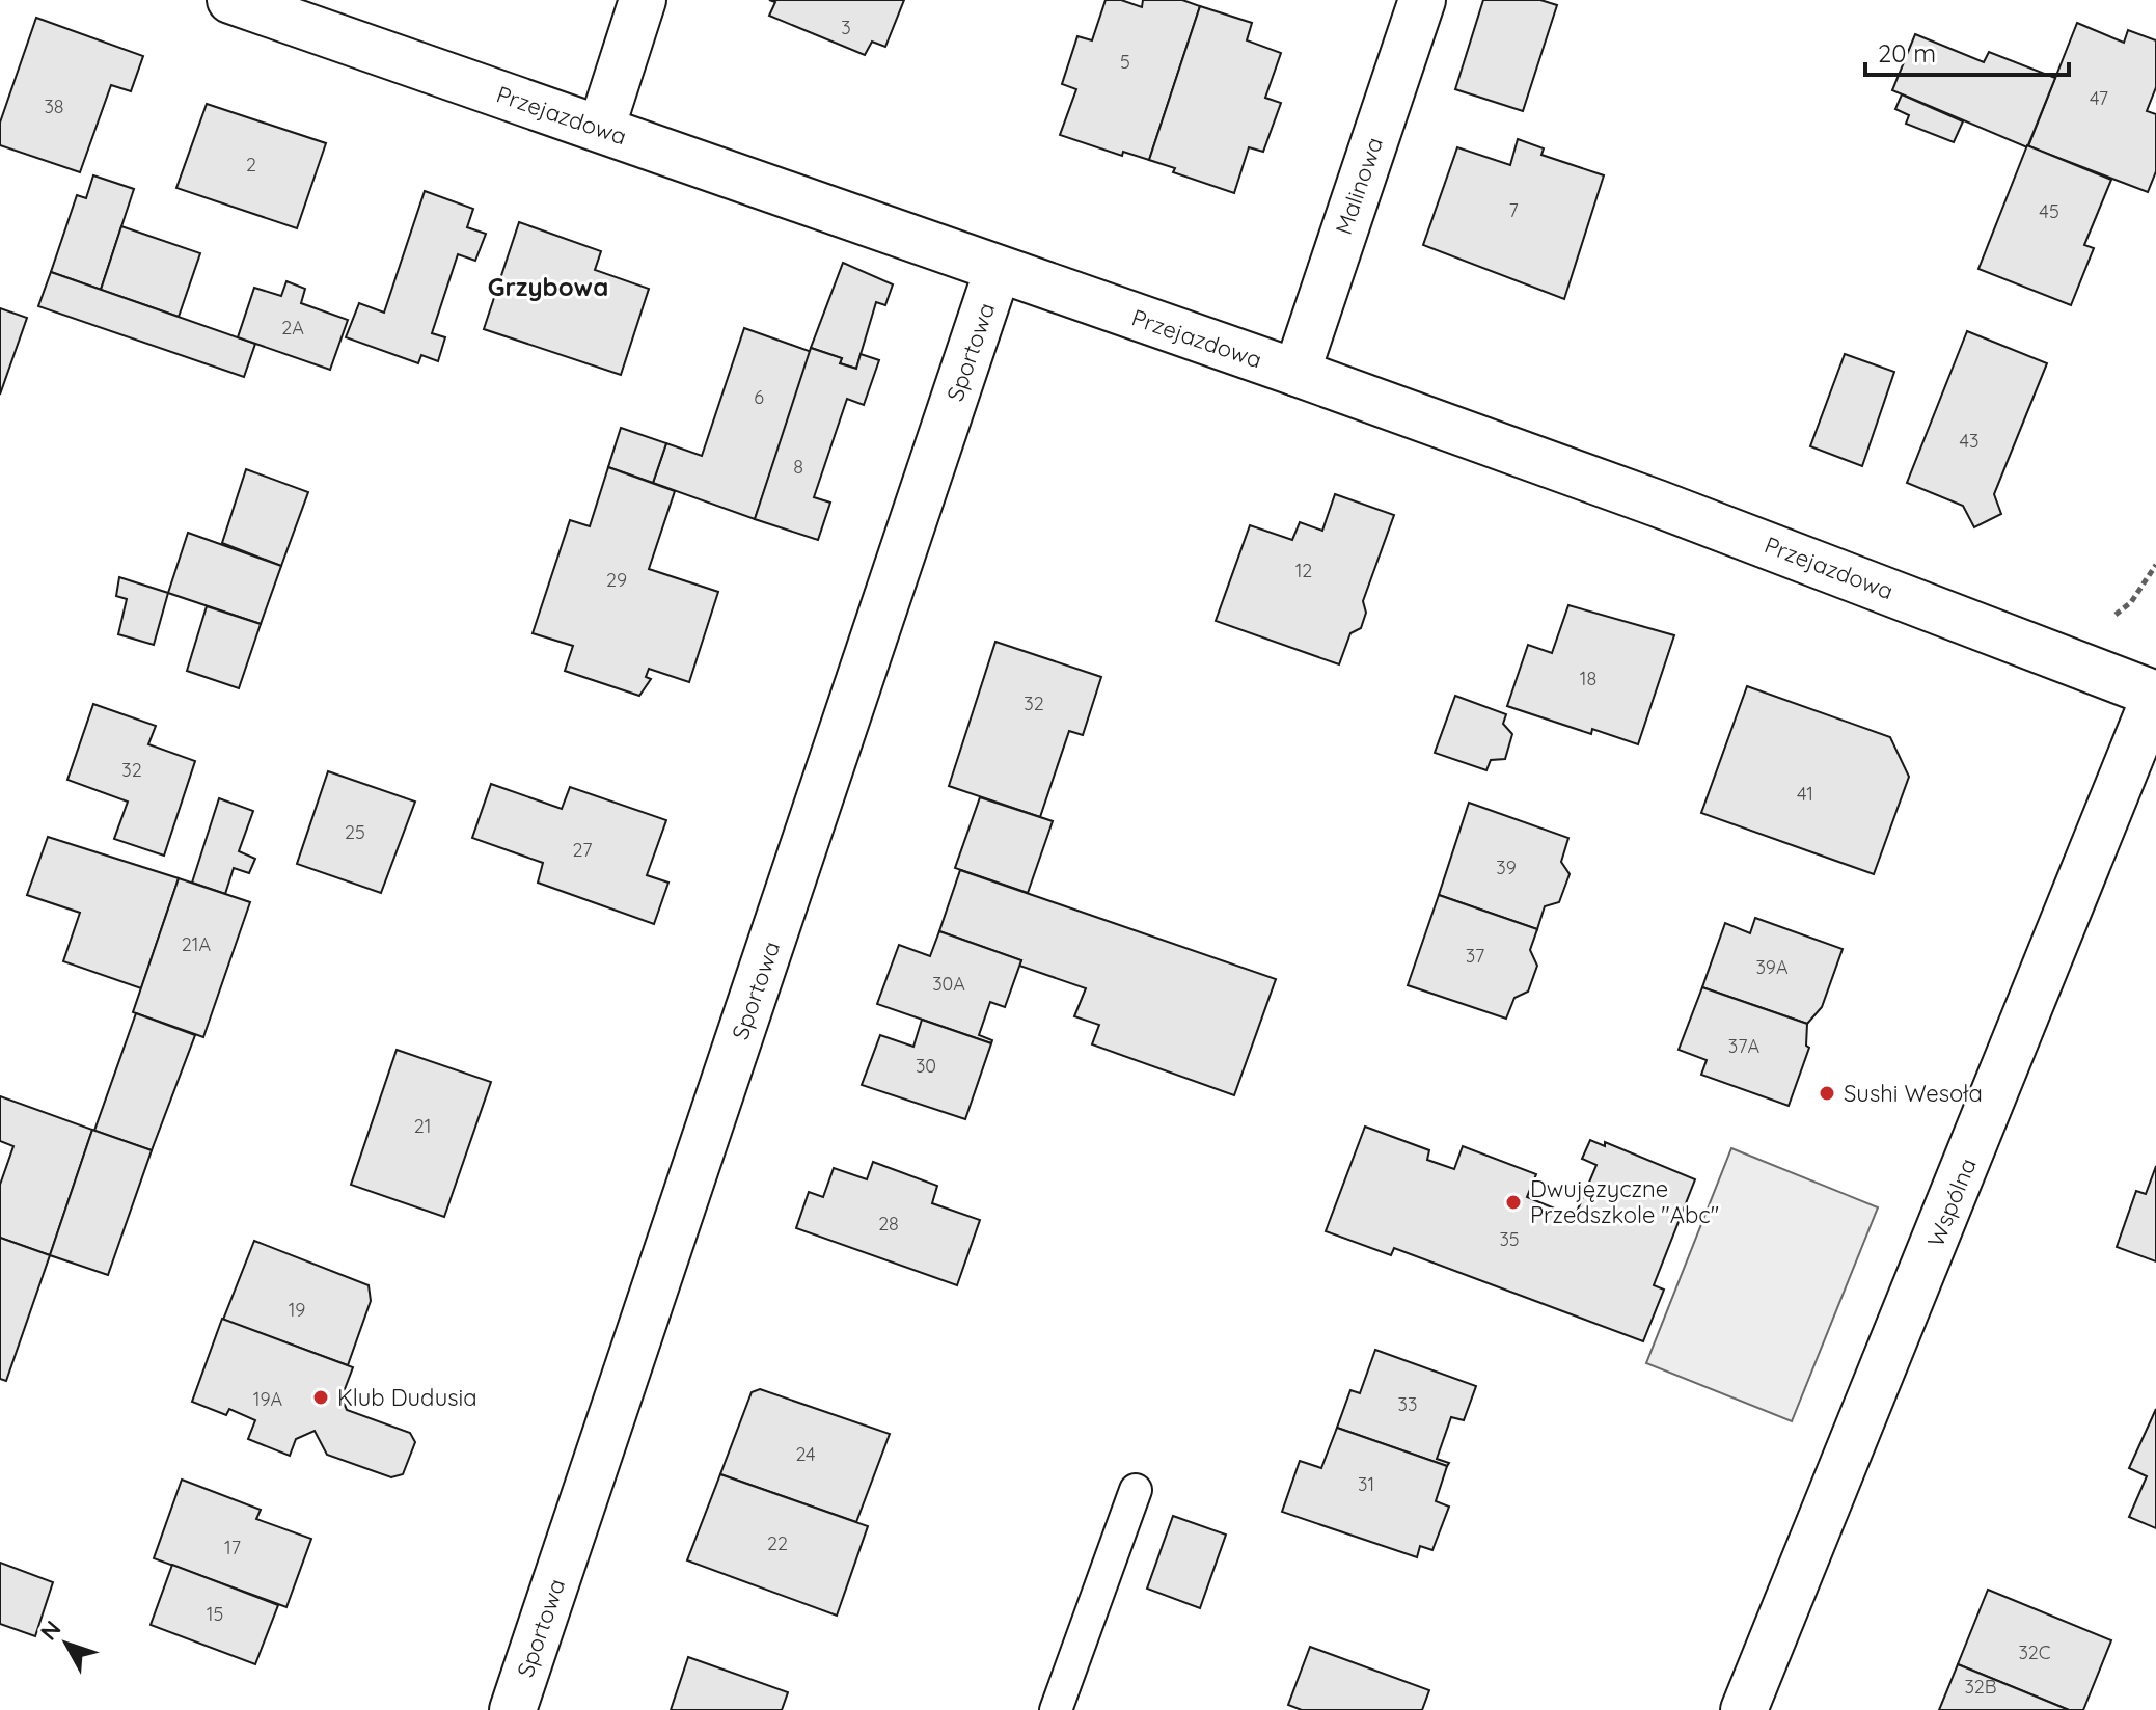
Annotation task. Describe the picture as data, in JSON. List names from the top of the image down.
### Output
{
  "streets": {
    "street": [
      "Przejazdowa",
      "Malinowa",
      "Sportowa",
      "Wspólna"
    ]
  },
  "crossings": [
    ["Przejazdowa", "Malinowa"],
    ["Przejazdowa", "Sportowa"],
    ["Przejazdowa", "Wspólna"]
  ],
  "districts": ["Grzybowa"],
  "places": ["Sushi Wesoła", "Dwujęzyczne Przedszkole \"Abc\"", "Klub Dudusia"],
  "house_numbers": [
    "3",
    "5",
    "47",
    "38",
    "2",
    "7",
    "45",
    "2A",
    "6",
    "43",
    "8",
    "12",
    "29",
    "18",
    "32",
    "32",
    "41",
    "25",
    "27",
    "39",
    "21A",
    "37",
    "39A",
    "30A",
    "37A",
    "30",
    "21",
    "28",
    "35",
    "19",
    "19A",
    "33",
    "24",
    "31",
    "22",
    "17",
    "15",
    "32C",
    "32B"
  ],
  "scale_bar": "20 m",
  "north": "top left"
}
